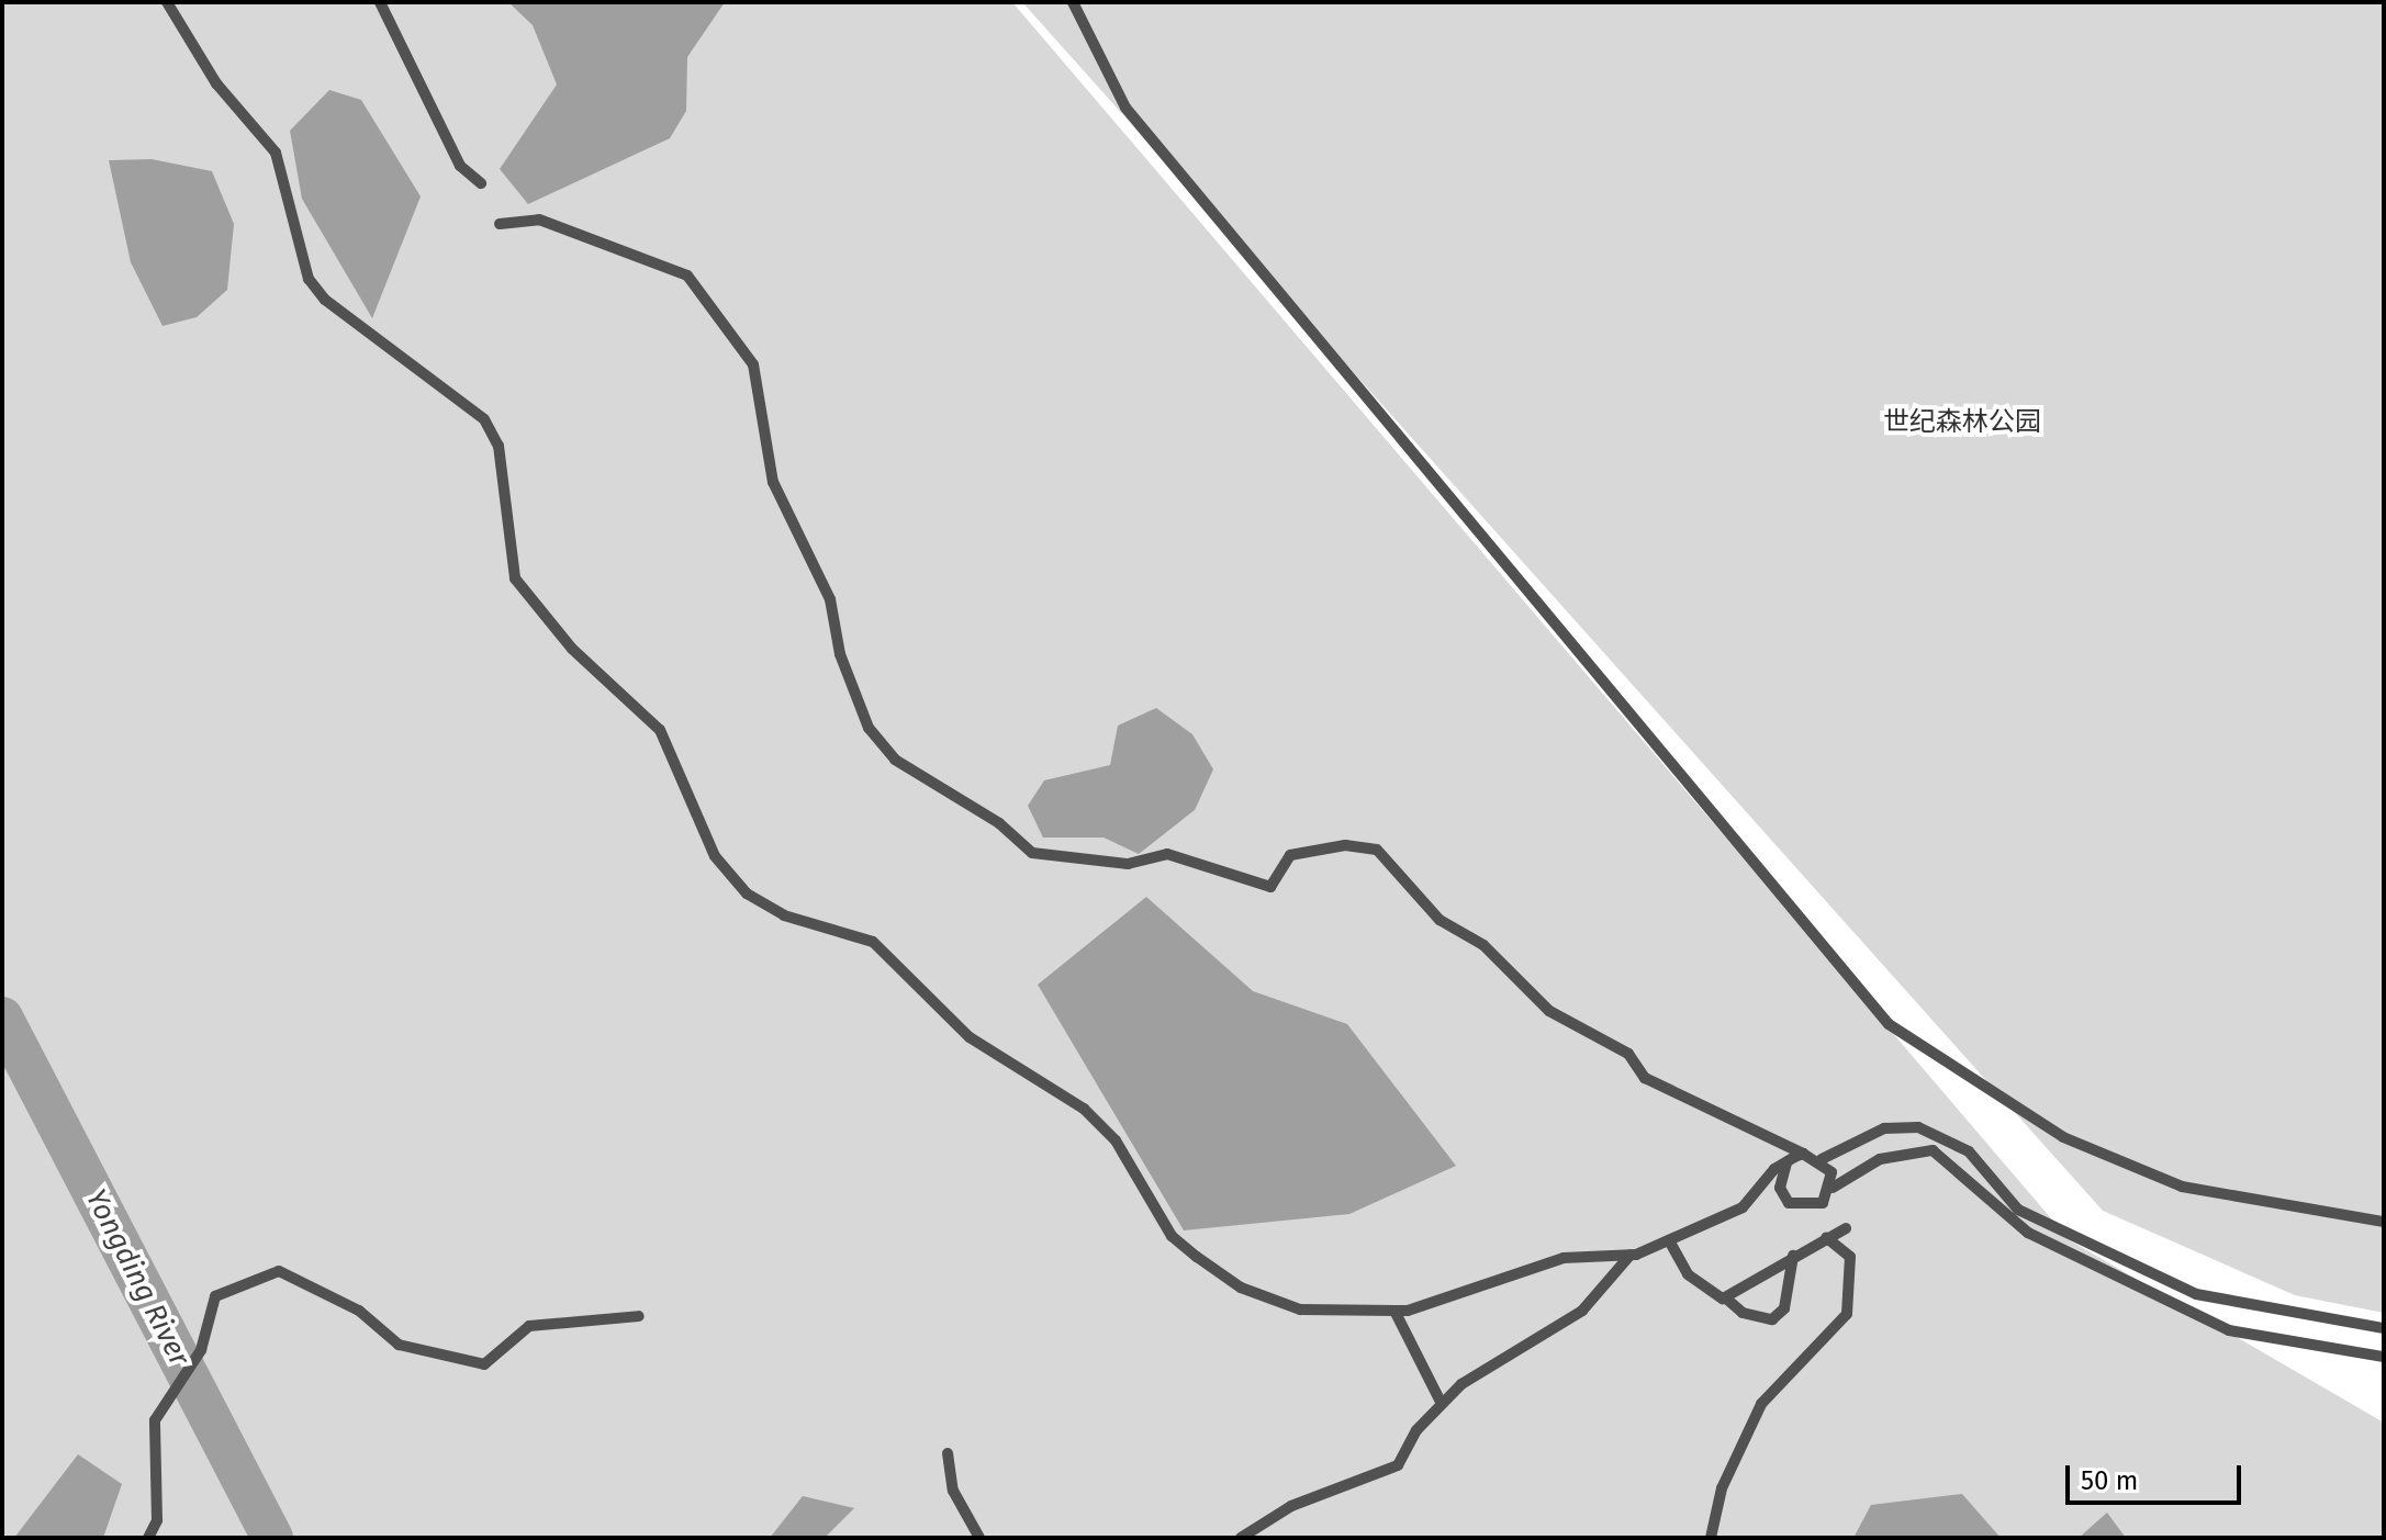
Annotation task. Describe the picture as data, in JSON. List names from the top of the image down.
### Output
{
  "water": ["Yongding River"],
  "parks": ["世纪森林公园"],
  "scale_bar": "50 m"
}
